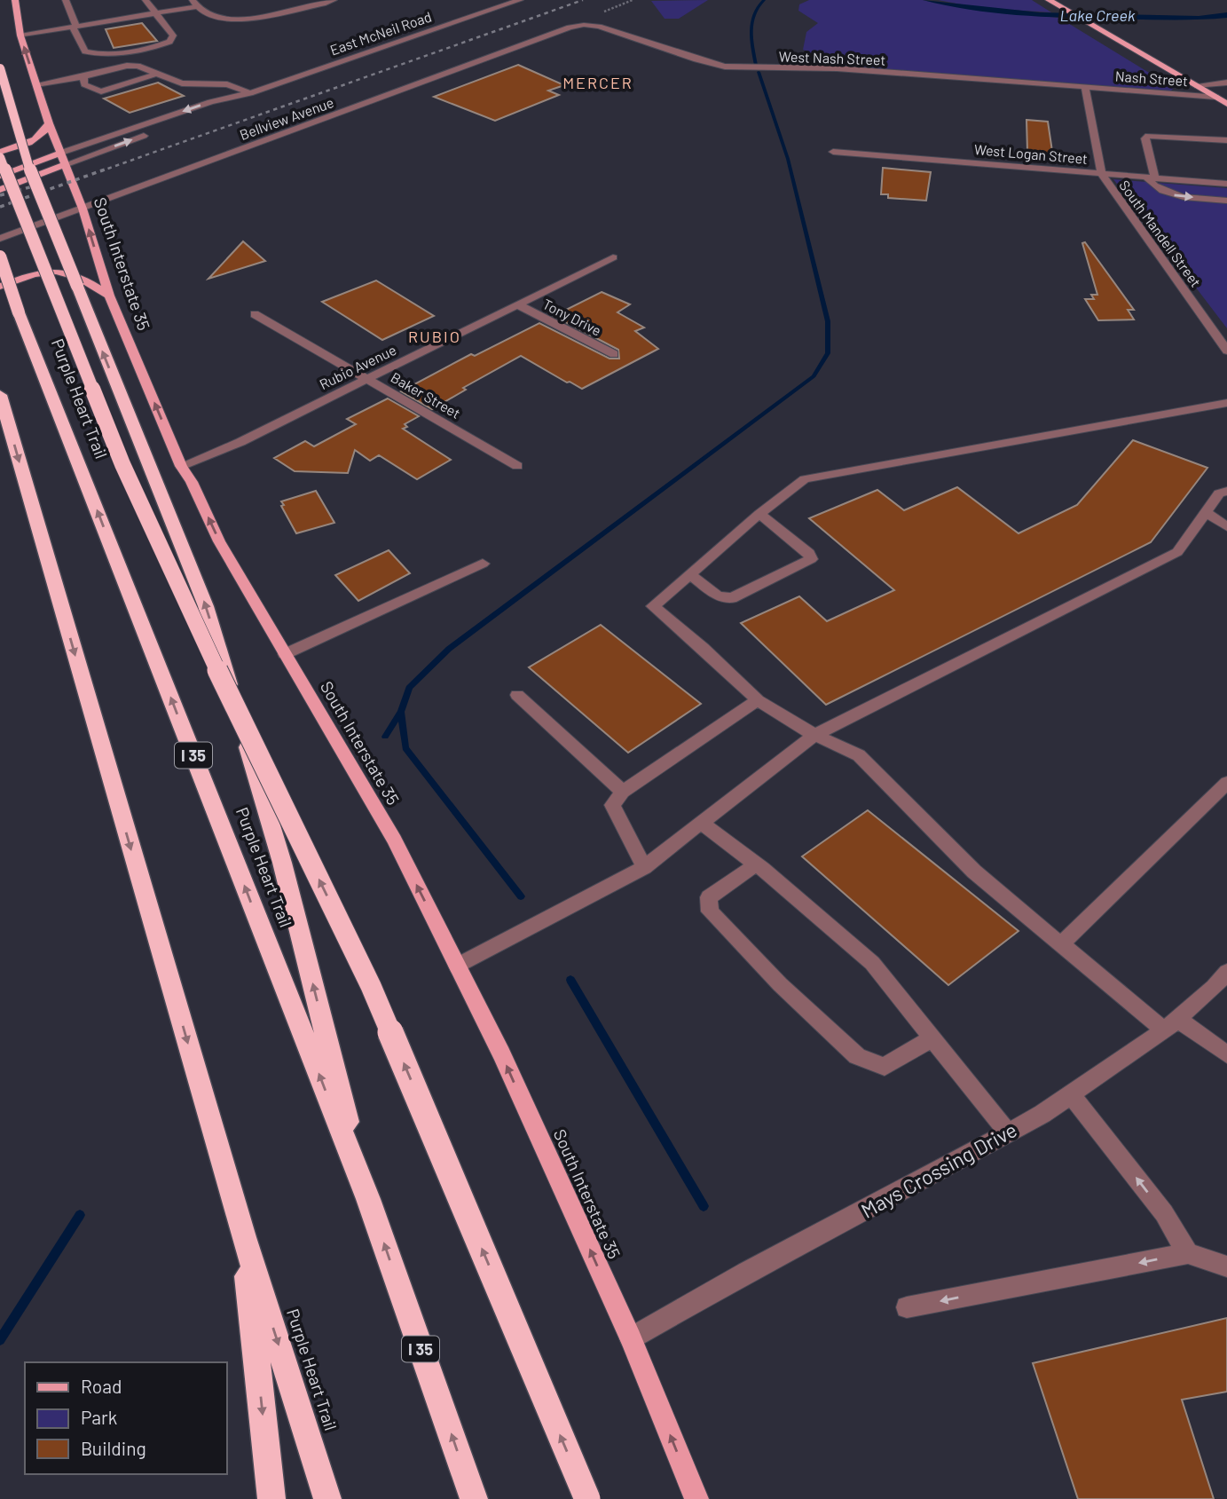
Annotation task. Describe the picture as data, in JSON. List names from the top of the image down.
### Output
{
  "streets": {
    "highway": ["Purple Heart Trail", "I 35"],
    "main road": ["South Interstate 35"],
    "street": [
      "East McNeil Road",
      "West Nash Street",
      "Nash Street",
      "Bellview Avenue",
      "West Logan Street",
      "South Mandell Street",
      "Tony Drive",
      "Rubio Avenue",
      "Baker Street",
      "Mays Crossing Drive"
    ]
  },
  "crossings": [
    ["East McNeil Road", "South Interstate 35"],
    ["West Nash Street", "Nash Street"],
    ["West Nash Street", "Bellview Avenue"],
    ["West Nash Street", "South Mandell Street"],
    ["Nash Street", "South Mandell Street"],
    ["Bellview Avenue", "South Interstate 35"],
    ["West Logan Street", "South Mandell Street"],
    ["South Interstate 35", "Rubio Avenue"],
    ["South Interstate 35", "Mays Crossing Drive"],
    ["Tony Drive", "Rubio Avenue"],
    ["Rubio Avenue", "Baker Street"]
  ],
  "one_way": ["South Interstate 35"],
  "districts": ["MERCER", "RUBIO"],
  "water": ["Lake Creek"],
  "legend": ["Road", "Park", "Building"]
}
